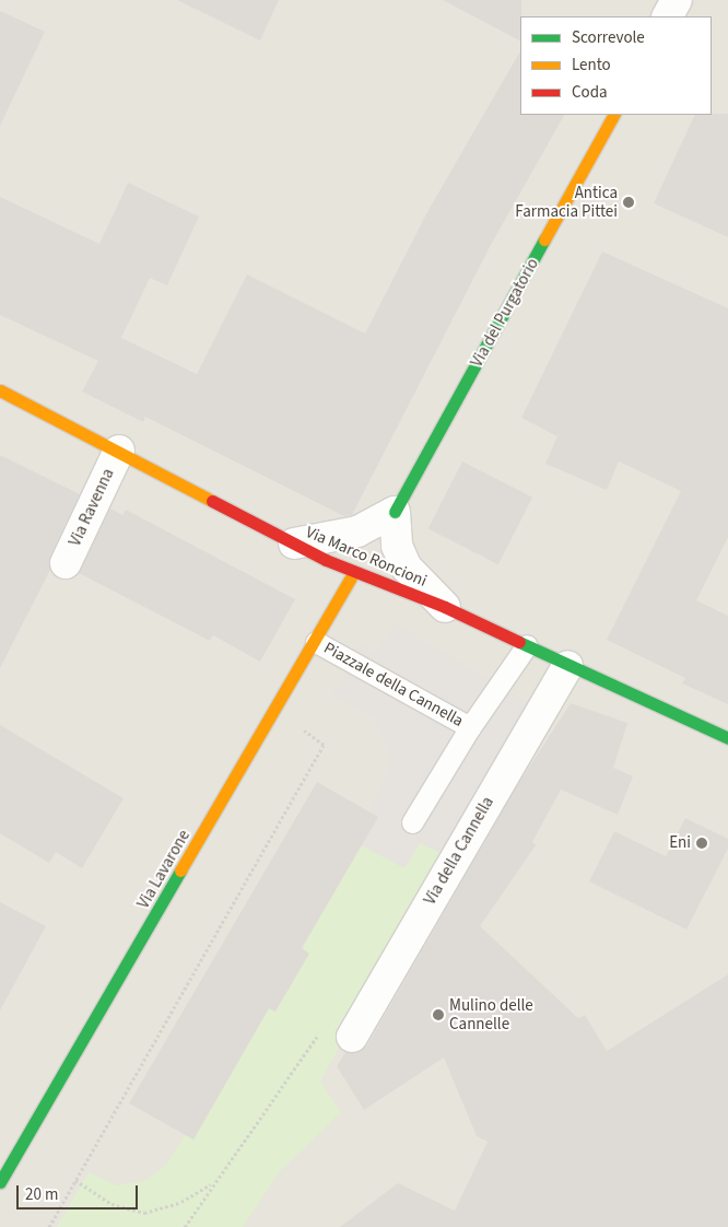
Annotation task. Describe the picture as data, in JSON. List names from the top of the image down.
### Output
{
  "streets": {
    "street": [
      "Via del Purgatorio",
      "Via Ravenna",
      "Via Marco Roncioni",
      "Via della Cannella",
      "Via Lavarone"
    ],
    "lane": ["Piazzale della Cannella"]
  },
  "crossings": [
    ["Via Ravenna", "Via Marco Roncioni"],
    ["Via Marco Roncioni", "Piazzale della Cannella"],
    ["Via Marco Roncioni", "Via della Cannella"],
    ["Via Marco Roncioni", "Via Lavarone"],
    ["Piazzale della Cannella", "Via Lavarone"]
  ],
  "places": ["Antica Farmacia Pittei", "Eni", "Mulino delle Cannelle"],
  "legend": ["Scorrevole", "Lento", "Coda"],
  "scale_bar": "20 m"
}
